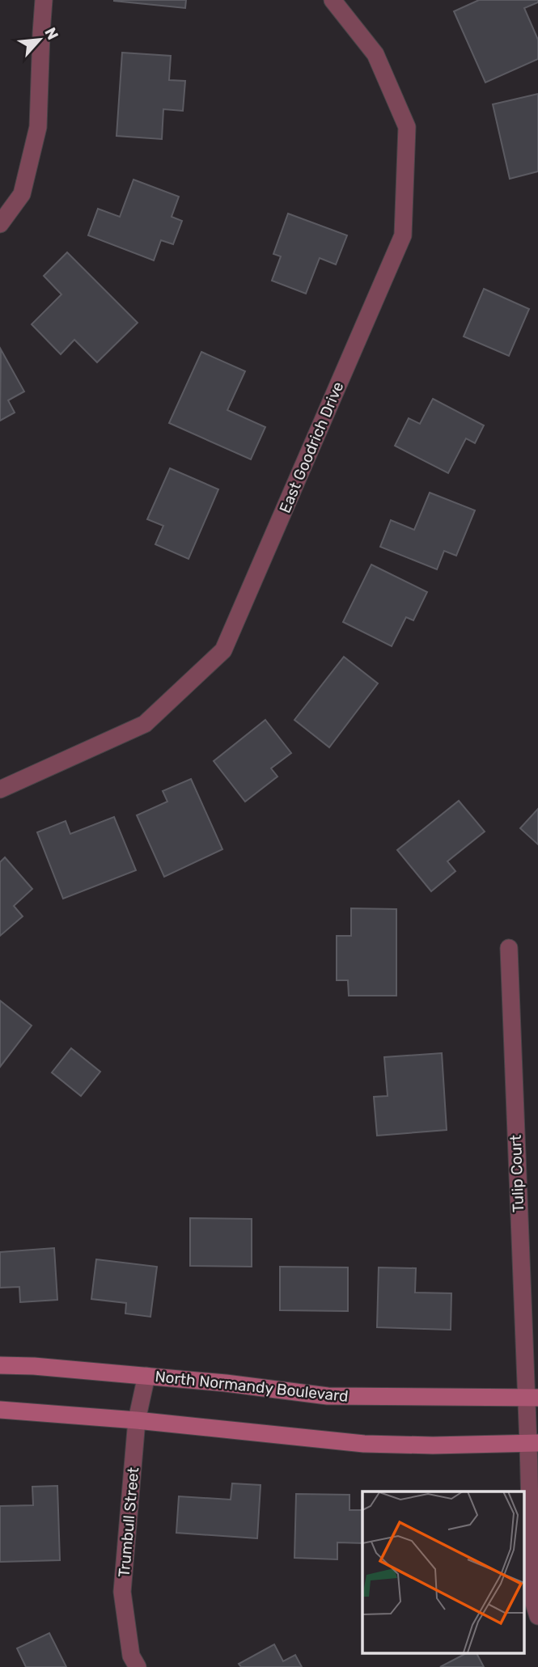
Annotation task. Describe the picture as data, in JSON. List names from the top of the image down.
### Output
{
  "streets": {
    "street": [
      "East Goodrich Drive",
      "Tulip Court",
      "North Normandy Boulevard",
      "Trumbull Street"
    ]
  },
  "crossings": [
    ["Tulip Court", "North Normandy Boulevard"],
    ["North Normandy Boulevard", "Trumbull Street"]
  ],
  "north": "top right"
}
